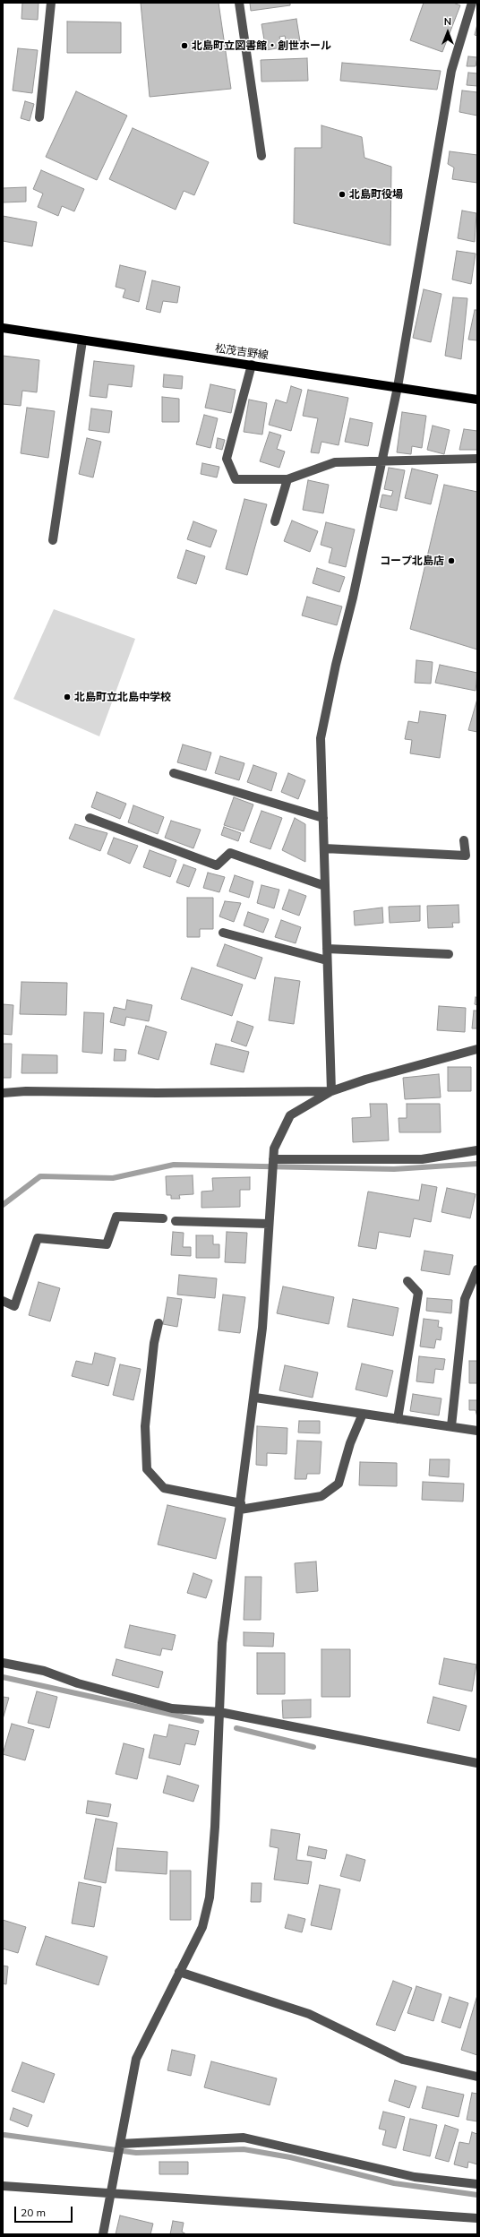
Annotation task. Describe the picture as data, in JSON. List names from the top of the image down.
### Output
{
  "streets": {
    "main road": ["松茂吉野線"]
  },
  "places": [
    "北島町立図書館・創世ホール",
    "北島町役場",
    "コープ北島店",
    "北島町立北島中学校"
  ],
  "scale_bar": "20 m",
  "north": "top"
}
